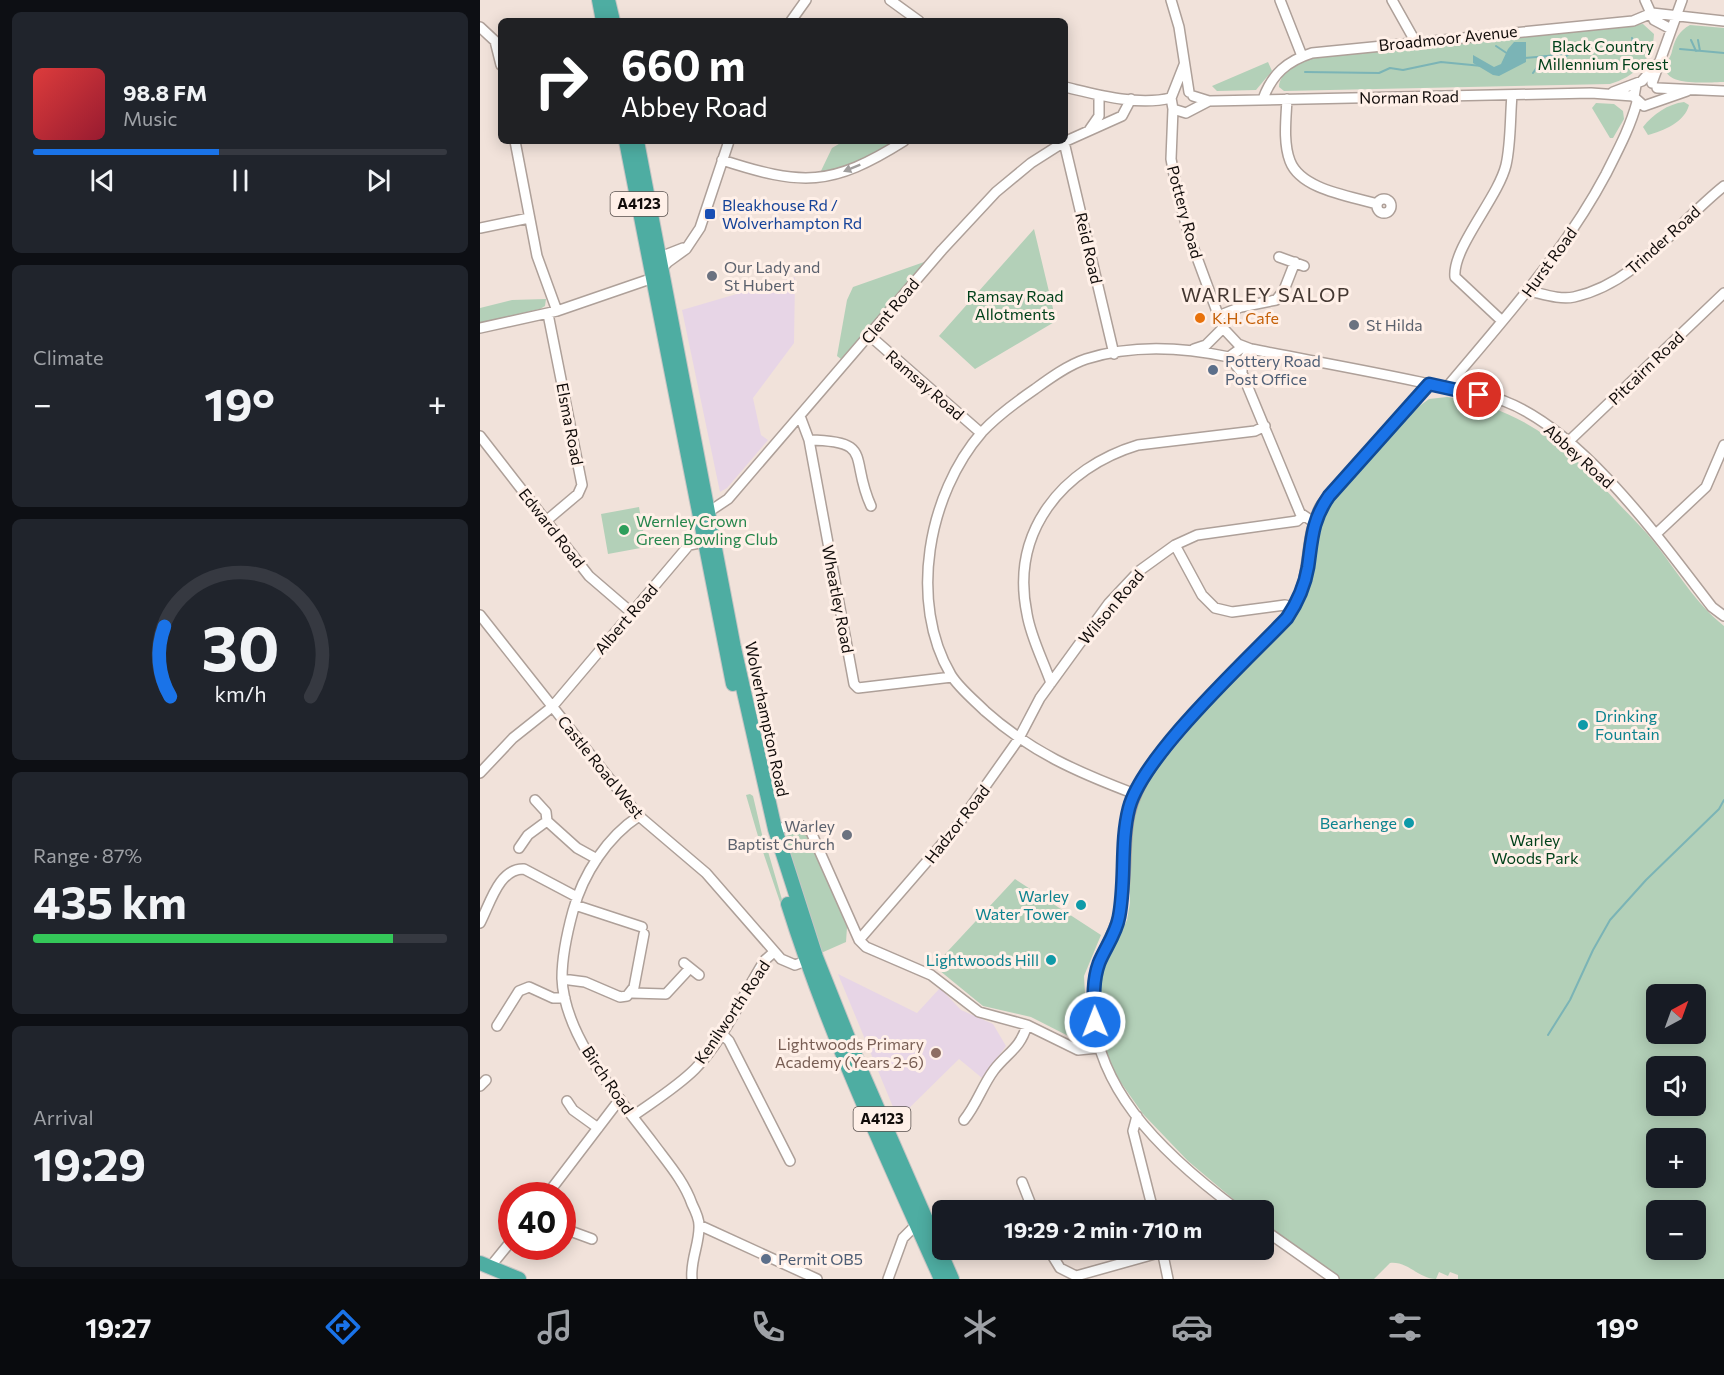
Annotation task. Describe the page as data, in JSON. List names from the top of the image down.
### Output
{
  "streets": {
    "highway": ["A4123", "Wolverhampton Road"],
    "street": [
      "Broadmoor Avenue",
      "Norman Road",
      "Pottery Road",
      "Trinder Road",
      "Reid Road",
      "Hurst Road",
      "Clent Road",
      "Pitcairn Road",
      "Ramsay Road",
      "Elsma Road",
      "Abbey Road",
      "Edward Road",
      "Wheatley Road",
      "Wilson Road",
      "Albert Road",
      "Castle Road West",
      "Hadzor Road",
      "Kenilworth Road",
      "Birch Road"
    ]
  },
  "crossings": [
    ["Broadmoor Avenue", "Norman Road"],
    ["Norman Road", "Pottery Road"],
    ["Norman Road", "Hurst Road"],
    ["Pottery Road", "Abbey Road"],
    ["Trinder Road", "Hurst Road"],
    ["Hurst Road", "Abbey Road"],
    ["Clent Road", "Ramsay Road"],
    ["Clent Road", "Wheatley Road"],
    ["Clent Road", "Wolverhampton Road"],
    ["Pitcairn Road", "Abbey Road"],
    ["Elsma Road", "Edward Road"],
    ["Edward Road", "Albert Road"],
    ["Wilson Road", "Hadzor Road"],
    ["Albert Road", "Wolverhampton Road"],
    ["Albert Road", "Castle Road West"],
    ["Wolverhampton Road", "Castle Road West"],
    ["Castle Road West", "Kenilworth Road"],
    ["Castle Road West", "Birch Road"],
    ["Kenilworth Road", "Birch Road"]
  ],
  "districts": ["WARLEY SALOP"],
  "parks": ["Black Country Millennium Forest", "Ramsay Road Allotments", "Warley Woods Park"],
  "places": {
    "transit": ["Bleakhouse Rd / Wolverhampton Rd"],
    "other": [
      "Our Lady and St Hubert",
      "K.H. Cafe",
      "St Hilda",
      "Pottery Road Post Office",
      "Wernley Crown Green Bowling Club",
      "Drinking Fountain",
      "Bearhenge",
      "Warley Baptist Church",
      "Warley Water Tower",
      "Lightwoods Hill",
      "Lightwoods Primary Academy (Years 2-6)",
      "Permit OB5"
    ]
  },
  "north": "top right",
  "page": {
    "turn": ["660 m", "Abbey Road"],
    "song": ["98.8 FM", "Music"],
    "tile": [
      "Climate",
      ["Range · 87%", "435 km"],
      ["Arrival", "19:29"]
    ],
    "heat": ["−", "19°", "+"],
    "map_buttons": ["+", "−"],
    "limit": "40",
    "trip": "19:29 · 2 min · 710 m",
    "tabs": ["19:27", "19°"],
    "gauge": ["30", "km/h"]
  }
}
